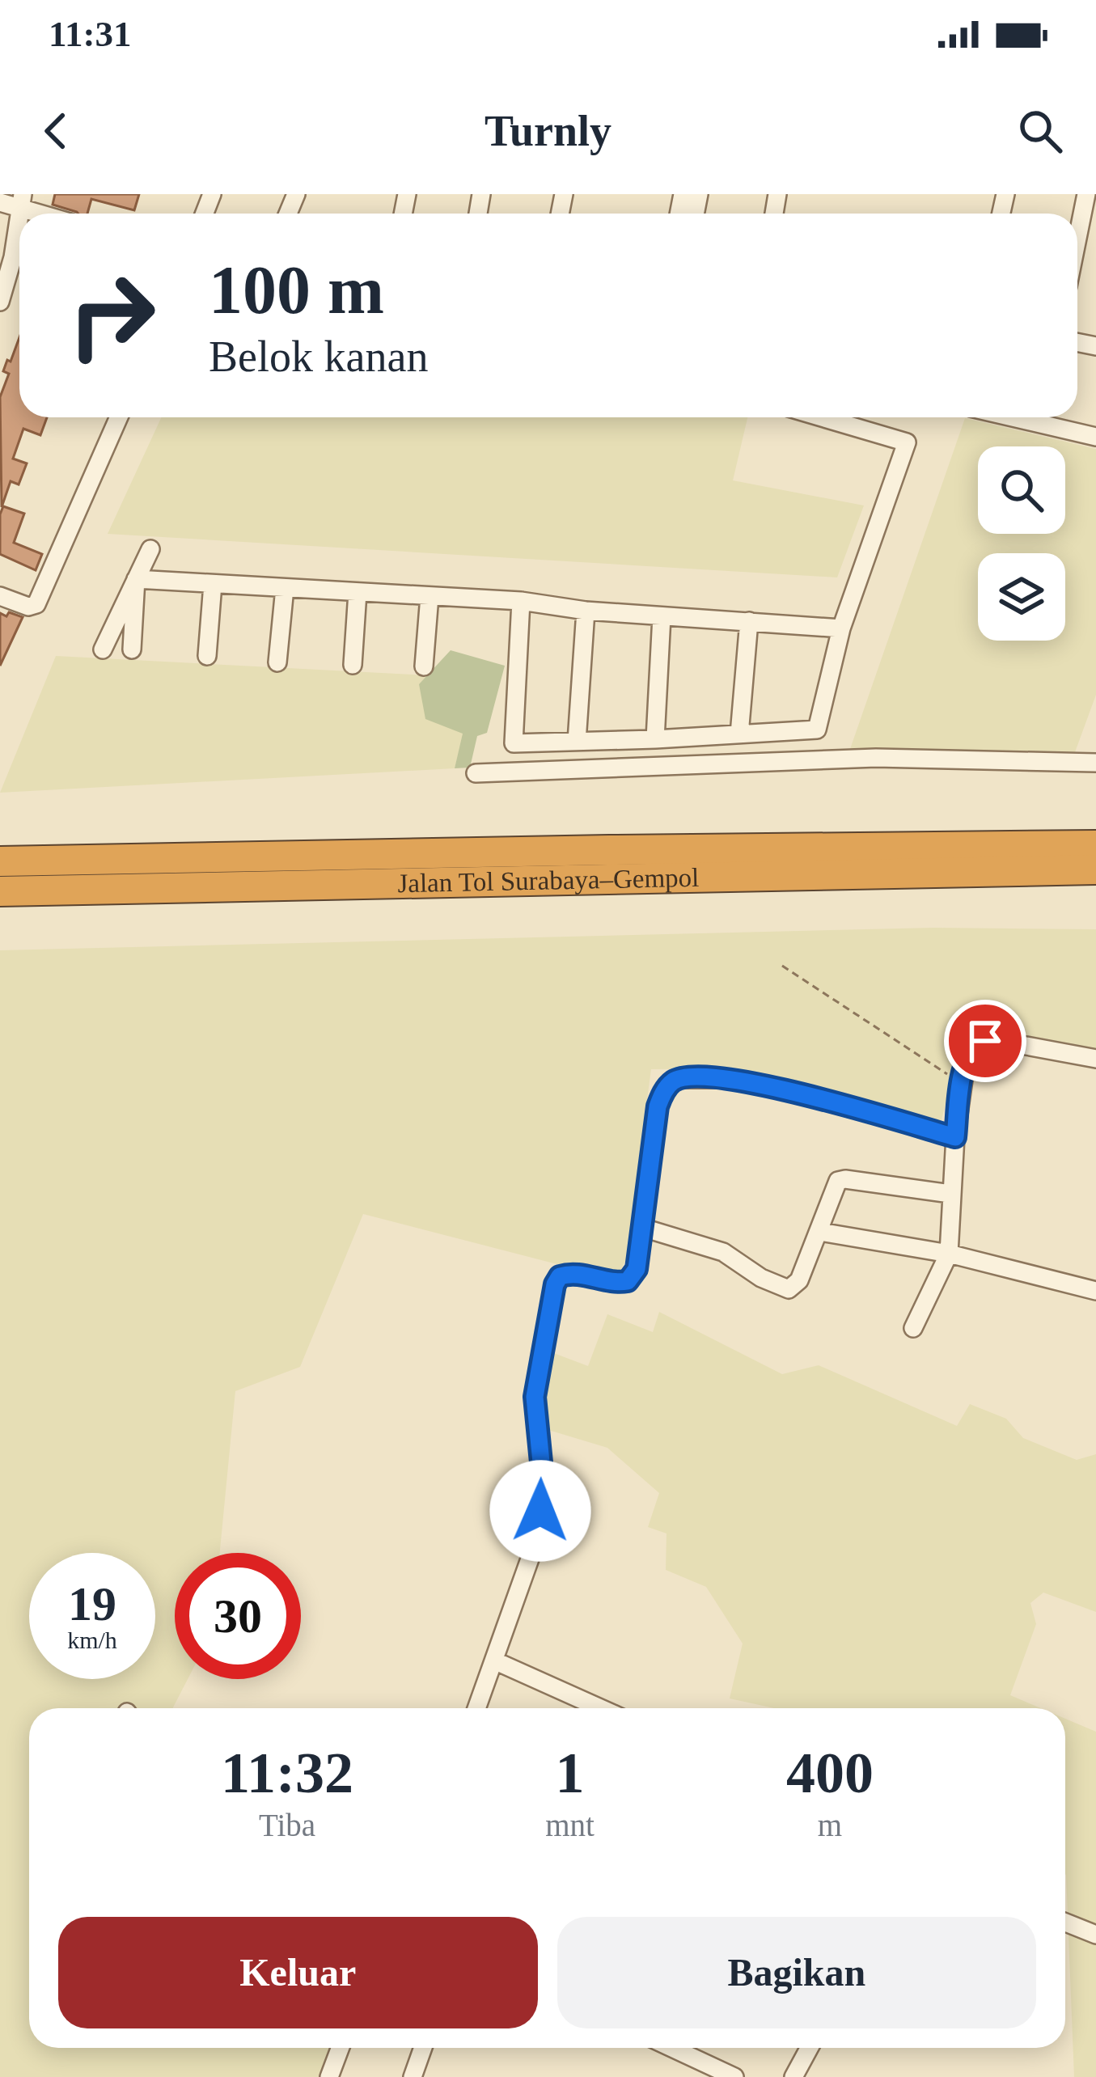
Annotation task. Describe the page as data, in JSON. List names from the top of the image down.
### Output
{
  "streets": {
    "highway": ["Jalan Tol Surabaya–Gempol"]
  },
  "page": {
    "status": "11:31",
    "header": "Turnly",
    "turn": ["100 m", "Belok kanan"],
    "speed": "19 km/h",
    "limit": "30",
    "eta": [
      "11:32",
      "Tiba",
      "1",
      "mnt",
      "400",
      "m"
    ],
    "buttons": ["Keluar", "Bagikan"]
  }
}
